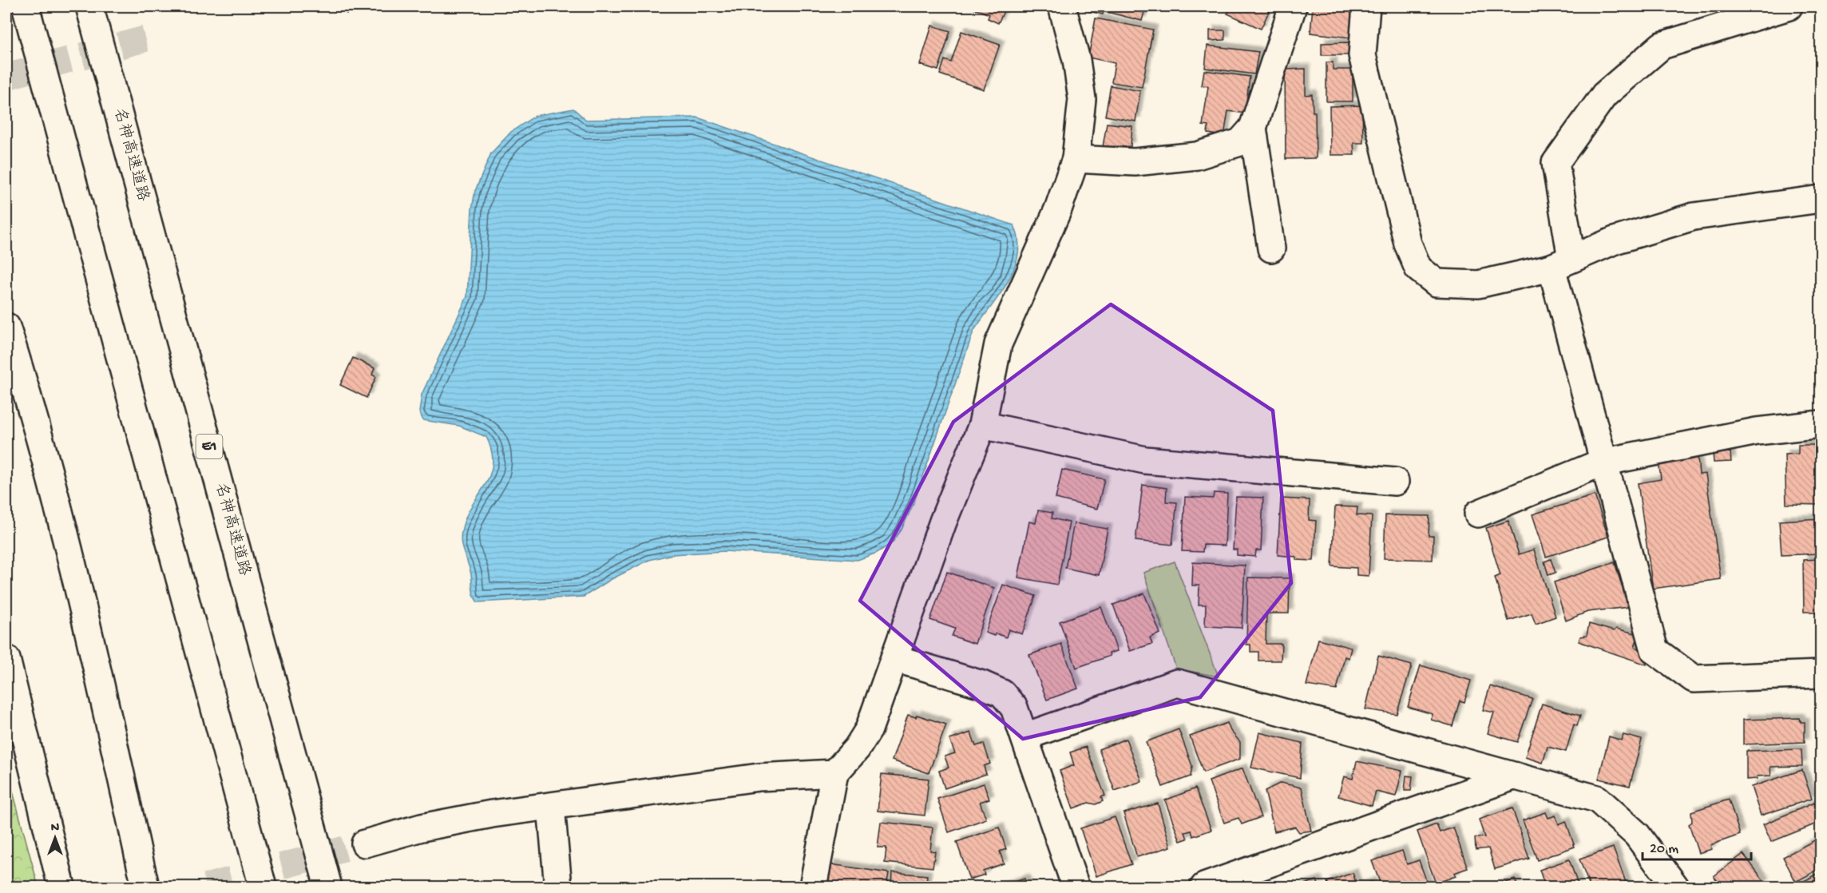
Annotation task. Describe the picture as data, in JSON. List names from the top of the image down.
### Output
{
  "streets": {
    "main road": ["名神高速道路", "E1"]
  },
  "scale_bar": "20 m",
  "north": "top"
}
